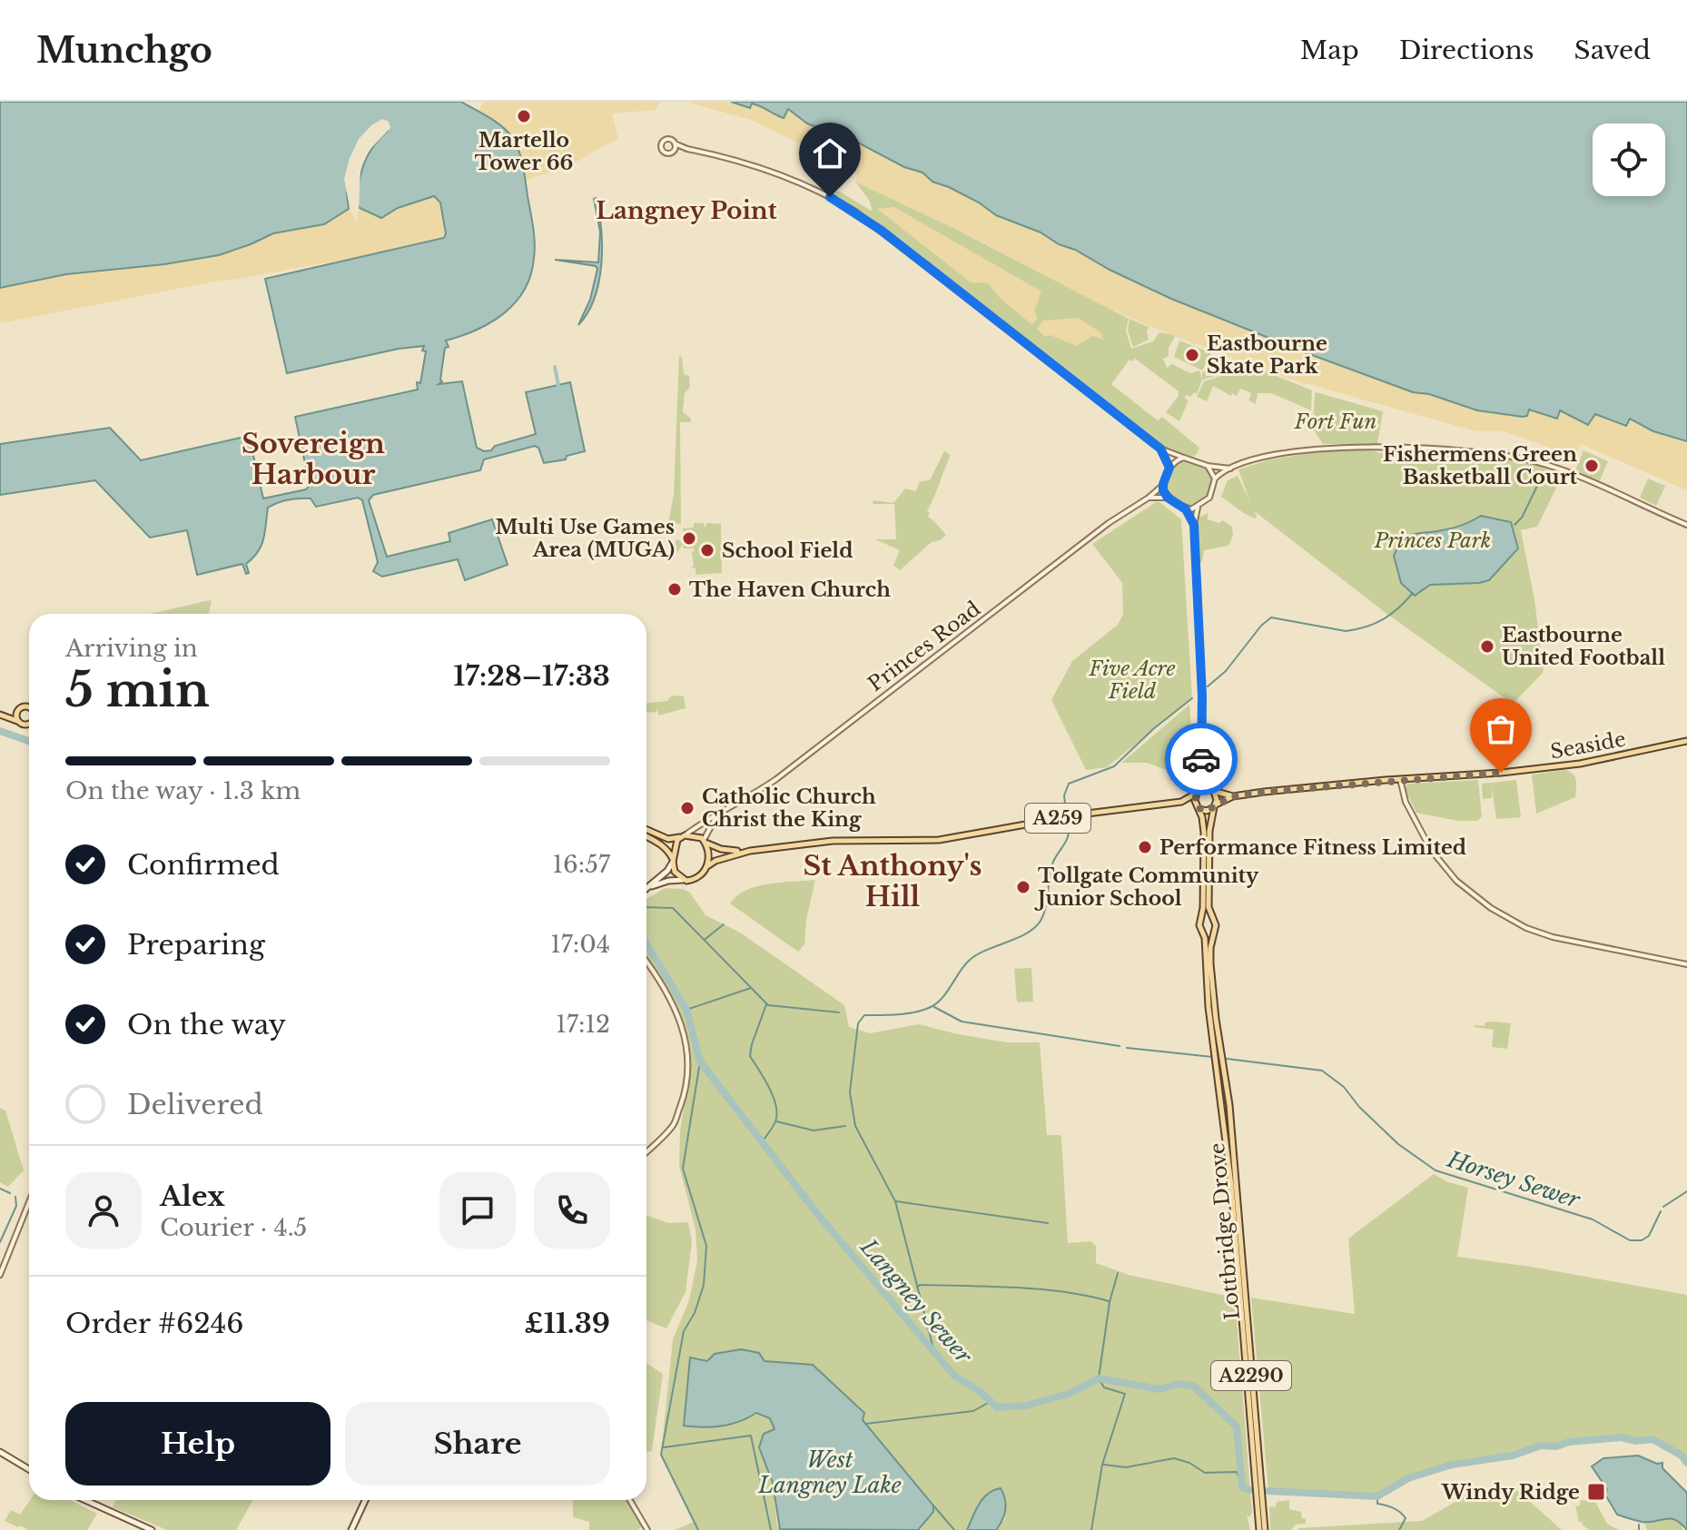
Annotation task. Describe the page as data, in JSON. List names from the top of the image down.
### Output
{
  "streets": {
    "main road": [
      "Seaside",
      "A259",
      "Lottbridge Drove",
      "A2290"
    ],
    "street": ["Princes Road"]
  },
  "crossings": [
    ["Princes Road", "A259"],
    ["Seaside", "A259"]
  ],
  "districts": ["Langney Point", "Sovereign Harbour", "St Anthony's Hill"],
  "water": ["Horsey Sewer", "Langney Sewer", "West Langney Lake"],
  "parks": ["Fort Fun", "Princes Park", "Five Acre Field"],
  "places": {
    "other": [
      "Martello Tower 66",
      "Eastbourne Skate Park",
      "Fishermens Green Basketball Court",
      "Multi Use Games Area (MUGA)",
      "School Field",
      "The Haven Church",
      "Eastbourne United Football",
      "Catholic Church Christ the King",
      "Performance Fitness Limited",
      "Tollgate Community Junior School"
    ],
    "transit": ["Windy Ridge"]
  },
  "page": {
    "header": "Munchgo",
    "nav": ["Map", "Directions", "Saved"],
    "heading": ["5 min", "Arriving in", "17:28–17:33"],
    "panel": [
      "Alex",
      "Courier · 4.5",
      "Order #6246",
      "£11.39"
    ],
    "bar": "On the way · 1.3 km",
    "list": [
      ["Confirmed", "16:57"],
      ["Preparing", "17:04"],
      ["On the way", "17:12"],
      "Delivered"
    ],
    "buttons": ["Help", "Share"]
  }
}
